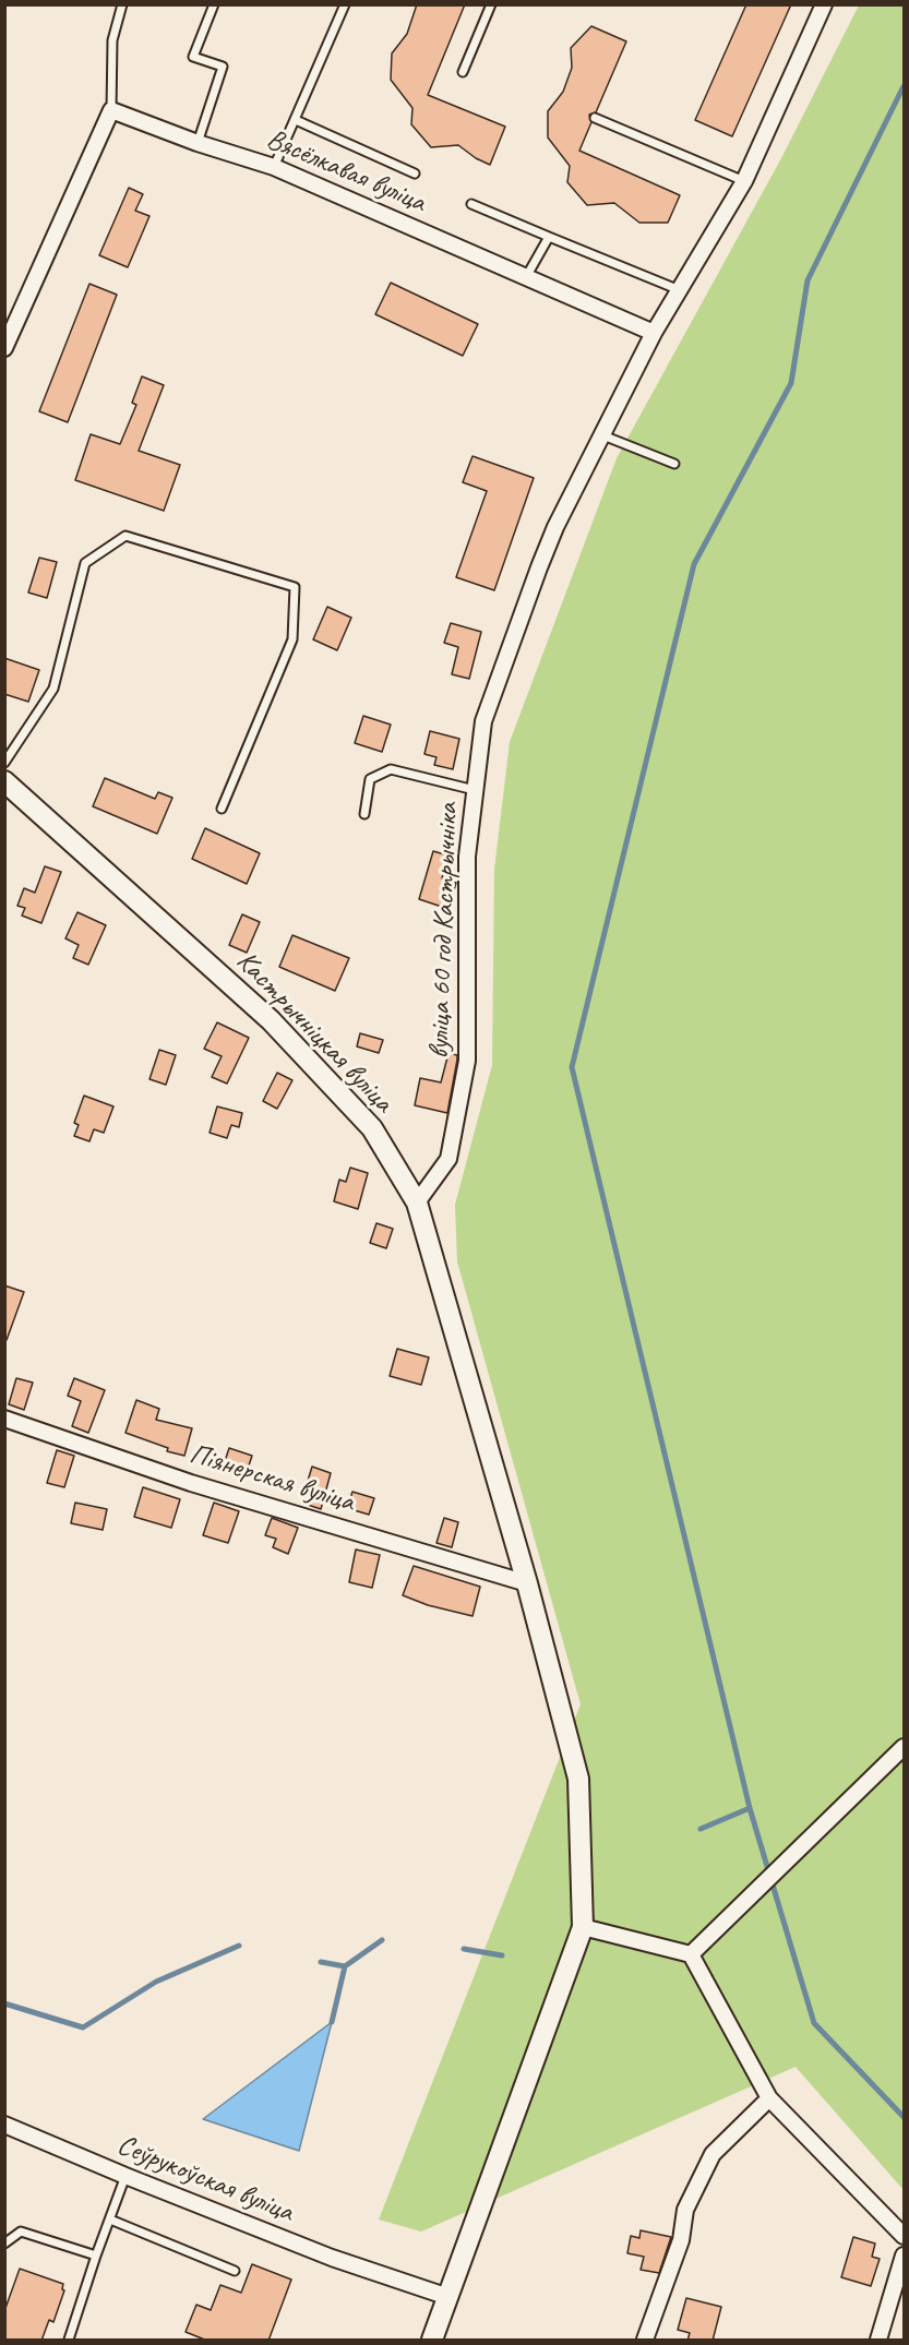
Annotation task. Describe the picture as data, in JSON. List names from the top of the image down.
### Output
{
  "streets": {
    "street": [
      "Вясёлкавая вуліца",
      "вуліца 60 год Кастрычніка",
      "Кастрычніцкая вуліца",
      "Піянерская вуліца",
      "Сеўрукоўская вуліца"
    ]
  },
  "crossings": [
    ["Вясёлкавая вуліца", "вуліца 60 год Кастрычніка"],
    ["вуліца 60 год Кастрычніка", "Кастрычніцкая вуліца"],
    ["Кастрычніцкая вуліца", "Піянерская вуліца"]
  ]
}
